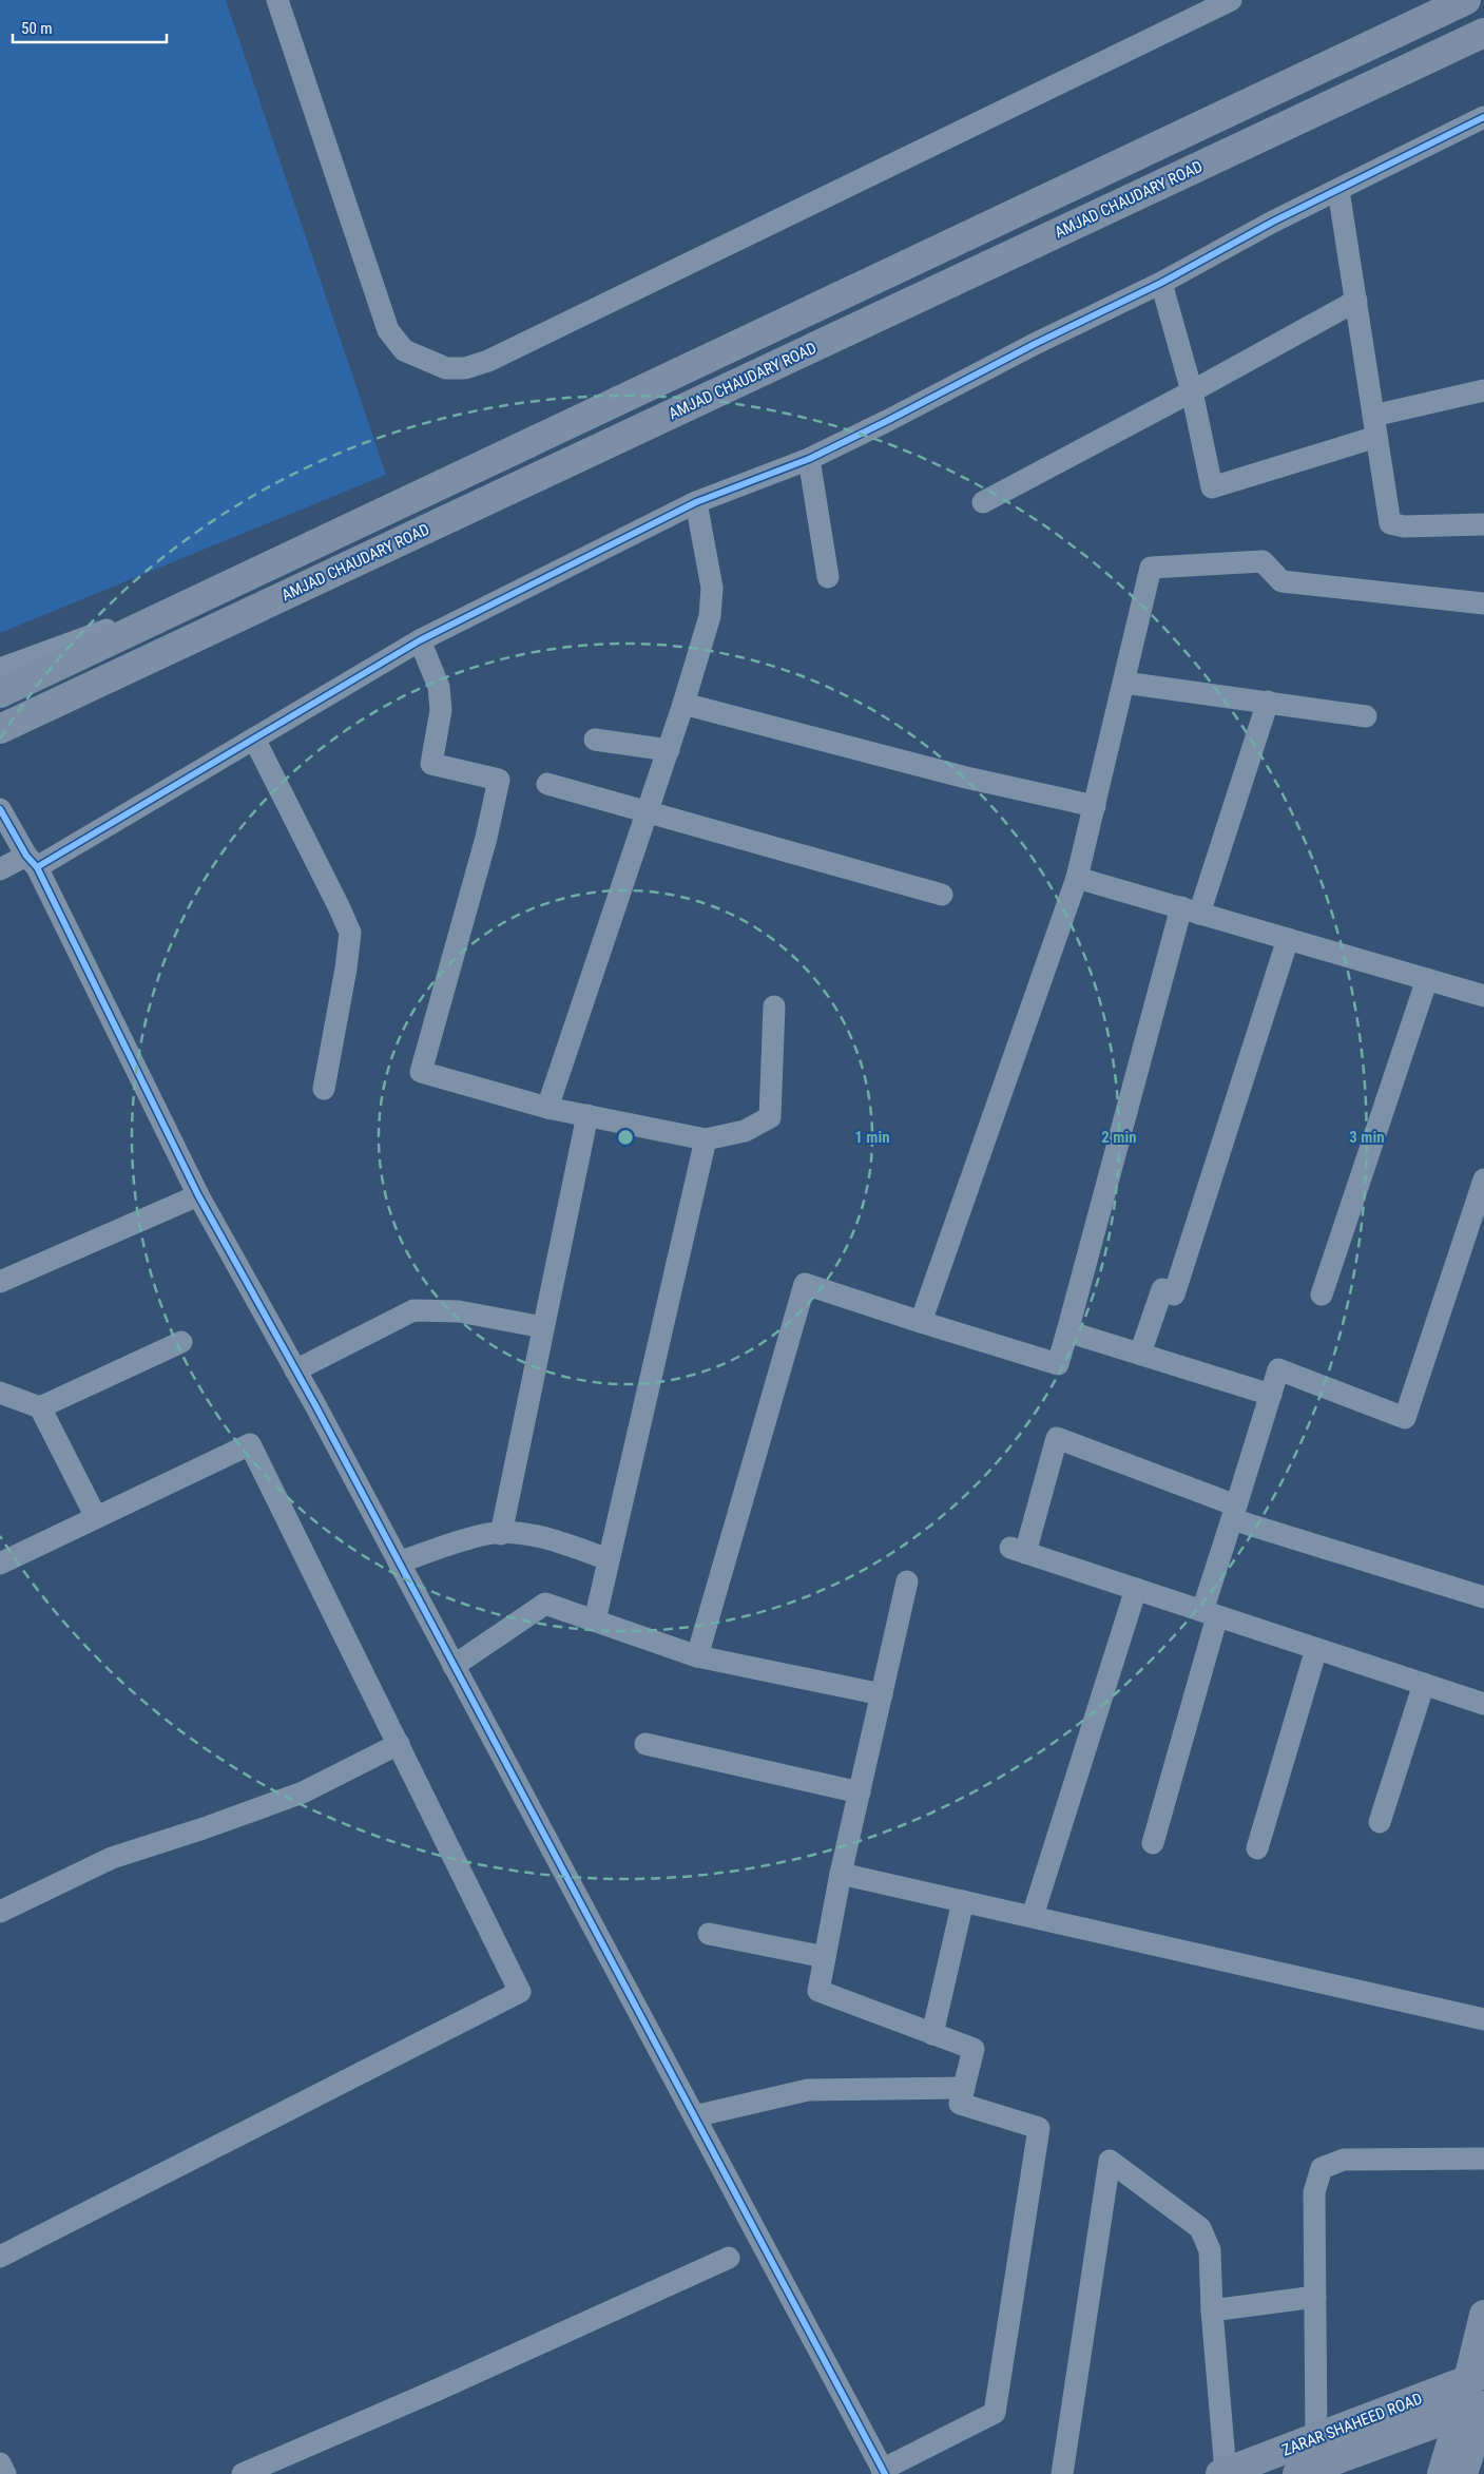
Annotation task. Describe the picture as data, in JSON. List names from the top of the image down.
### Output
{
  "streets": {
    "main road": ["AMJAD CHAUDARY ROAD", "ZARAR SHAHEED ROAD"]
  },
  "scale_bar": "50 m",
  "rings": ["1 min", "2 min", "3 min"]
}
